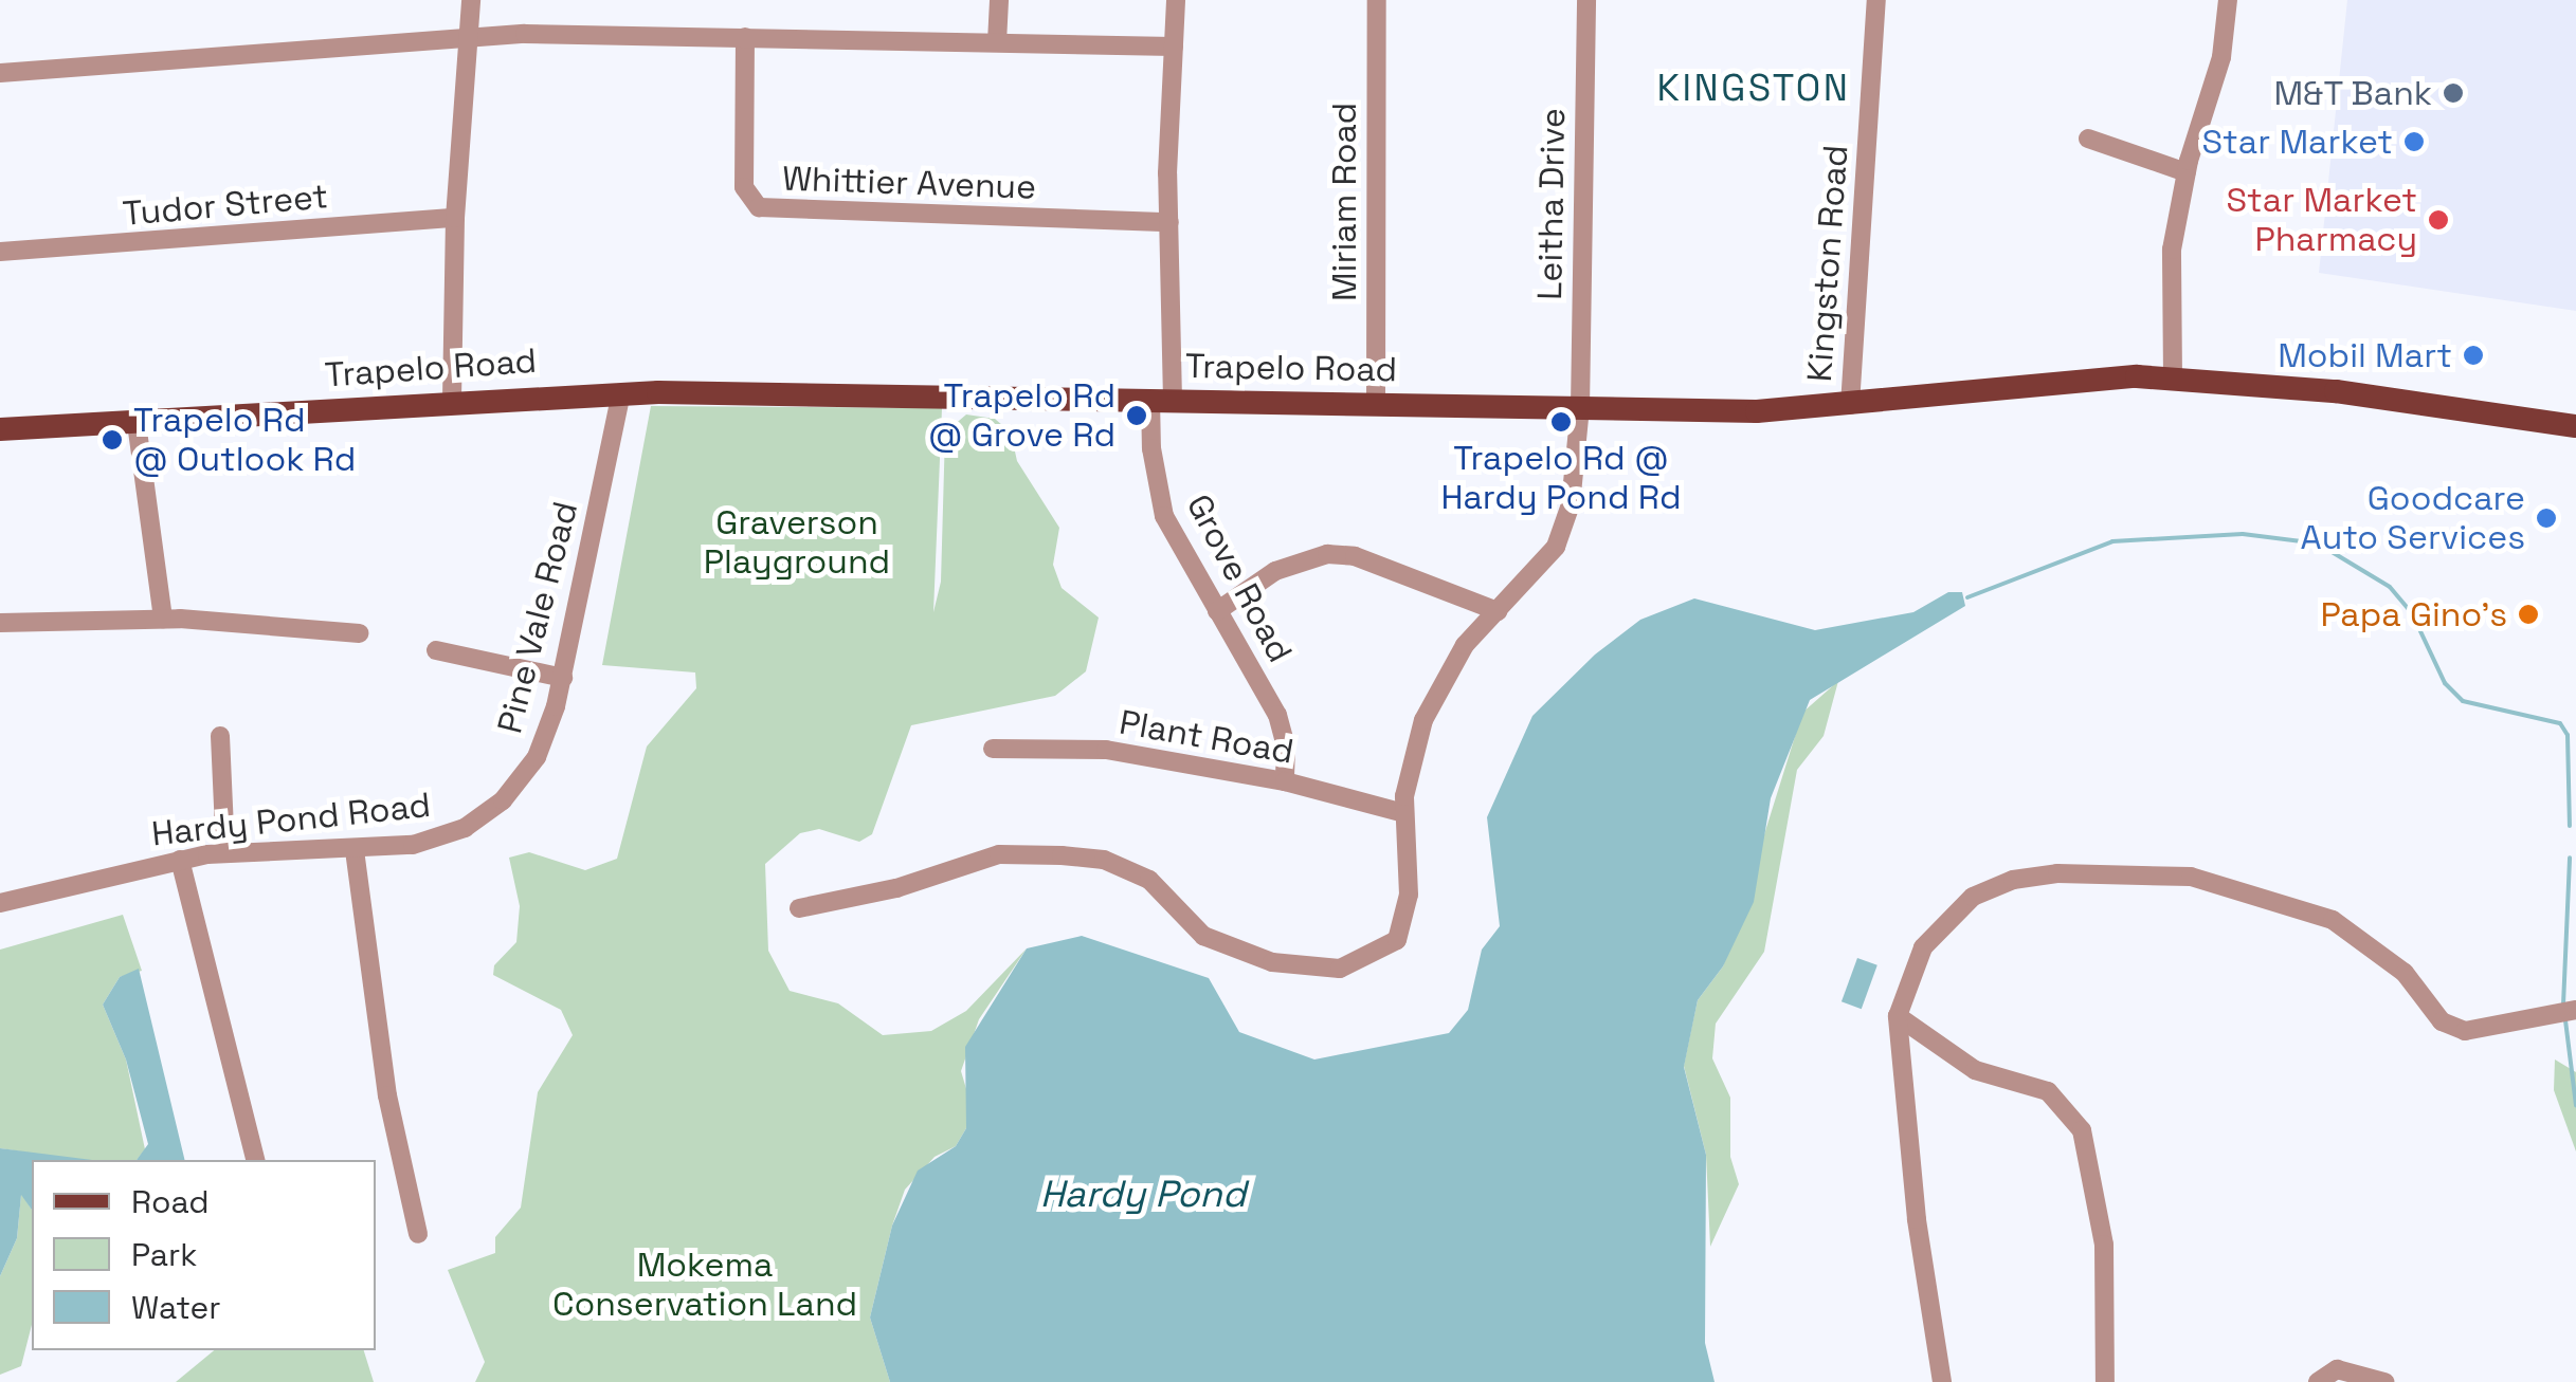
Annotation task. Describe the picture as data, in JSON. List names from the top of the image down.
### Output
{
  "streets": {
    "main road": ["Trapelo Road"],
    "street": [
      "Whittier Avenue",
      "Miriam Road",
      "Leitha Drive",
      "Tudor Street",
      "Kingston Road",
      "Grove Road",
      "Pine Vale Road",
      "Plant Road",
      "Hardy Pond Road"
    ]
  },
  "crossings": [
    ["Whittier Avenue", "Grove Road"],
    ["Miriam Road", "Trapelo Road"],
    ["Leitha Drive", "Trapelo Road"],
    ["Kingston Road", "Trapelo Road"],
    ["Trapelo Road", "Grove Road"],
    ["Trapelo Road", "Pine Vale Road"],
    ["Grove Road", "Plant Road"],
    ["Pine Vale Road", "Hardy Pond Road"]
  ],
  "districts": ["KINGSTON"],
  "water": ["Hardy Pond"],
  "parks": ["Graverson Playground", "Mokema Conservation Land"],
  "places": [
    "M&T Bank",
    "Star Market",
    "Star Market Pharmacy",
    "Mobil Mart",
    "Trapelo Rd @ Grove Rd",
    "Trapelo Rd @ Hardy Pond Rd",
    "Trapelo Rd @ Outlook Rd",
    "Goodcare Auto Services",
    "Papa Gino's"
  ],
  "legend": ["Road", "Park", "Water"]
}
